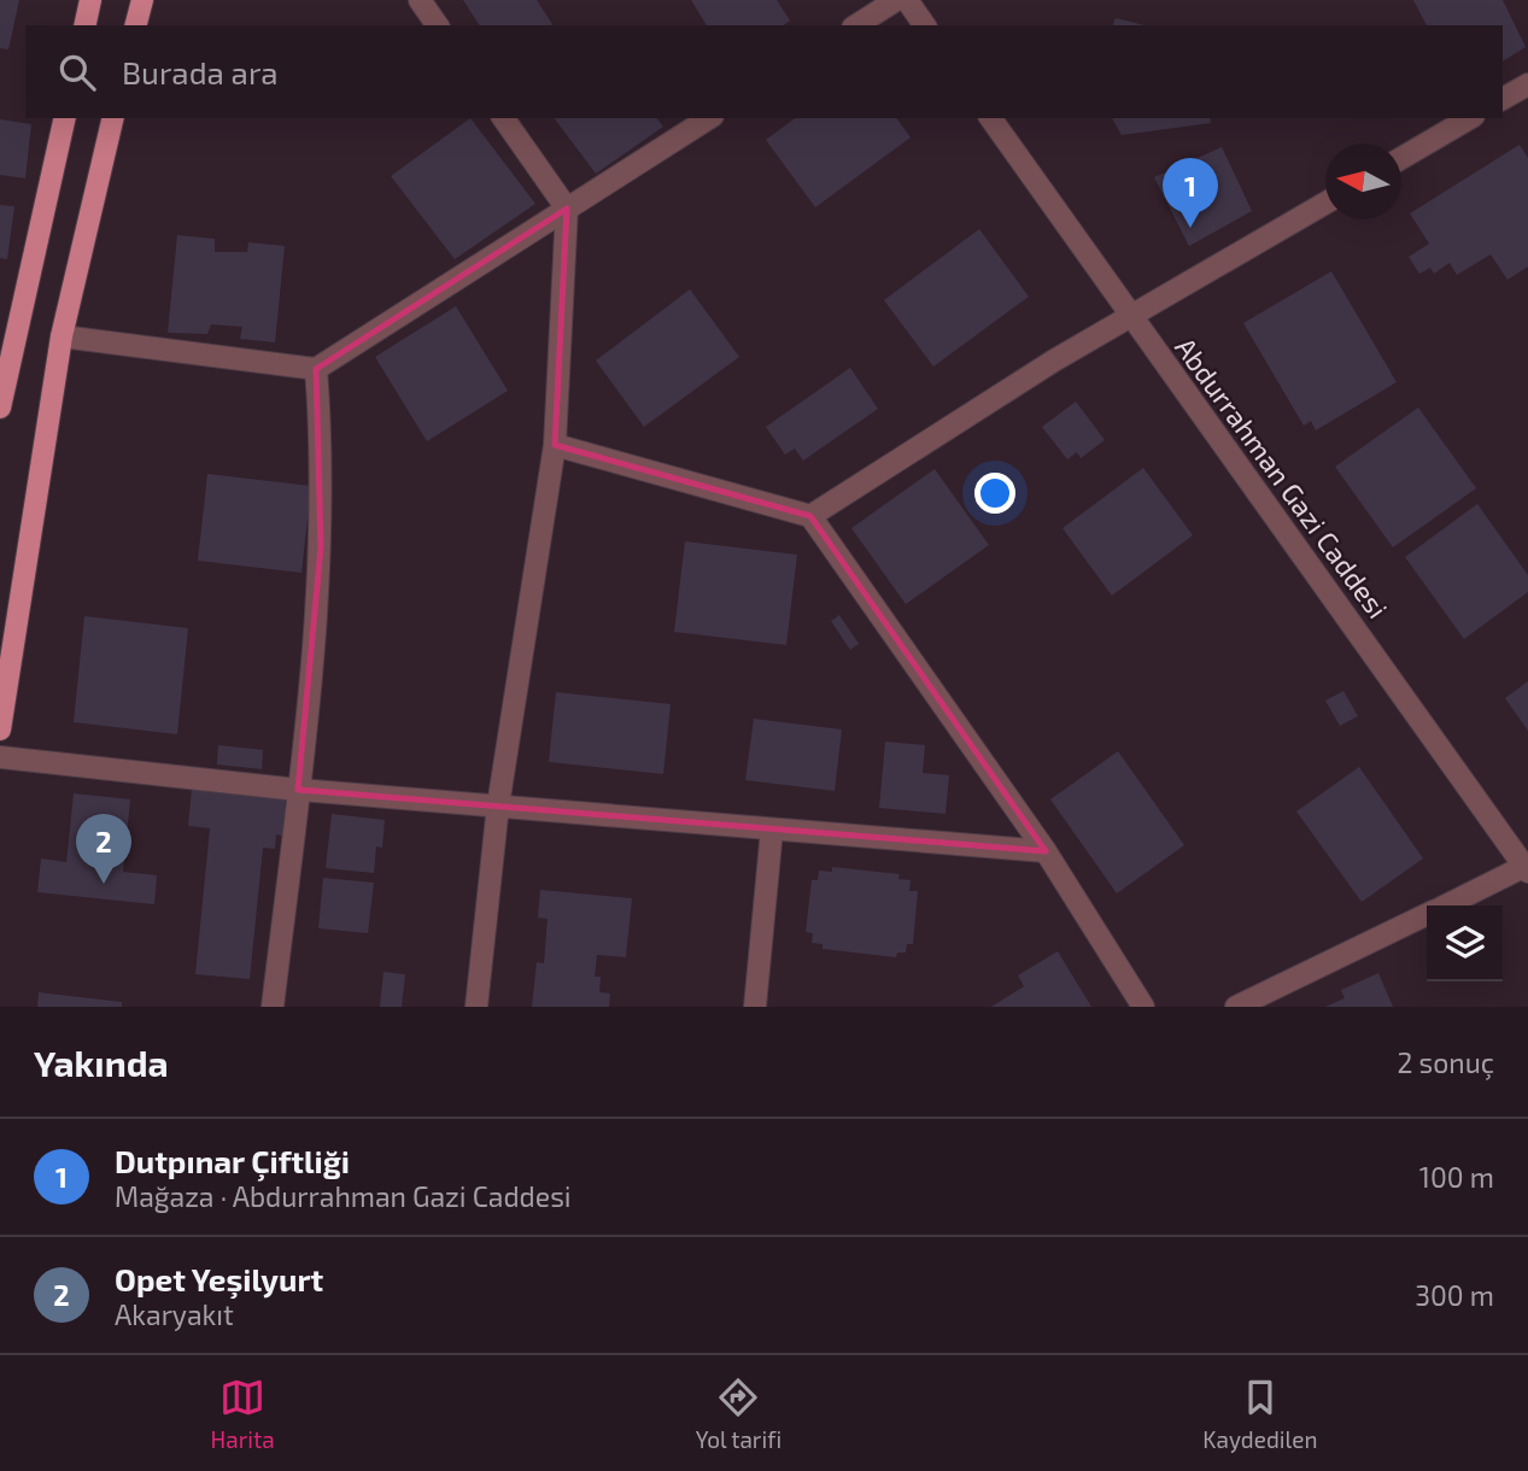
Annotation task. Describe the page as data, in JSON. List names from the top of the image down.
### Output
{
  "streets": {
    "street": ["Abdurrahman Gazi Caddesi"]
  },
  "north": "left",
  "page": {
    "search": "Burada ara",
    "pins": ["1", "2"],
    "heading": ["Yakında", "2 sonuç"],
    "list": [
      {
        "mark": "1",
        "name": "Dutpınar Çiftliği",
        "note": "Mağaza · Abdurrahman Gazi Caddesi",
        "value": "100 m"
      },
      {
        "mark": "2",
        "name": "Opet Yeşilyurt",
        "note": "Akaryakıt",
        "value": "300 m"
      }
    ],
    "nav": ["Harita", "Yol tarifi", "Kaydedilen"]
  }
}
